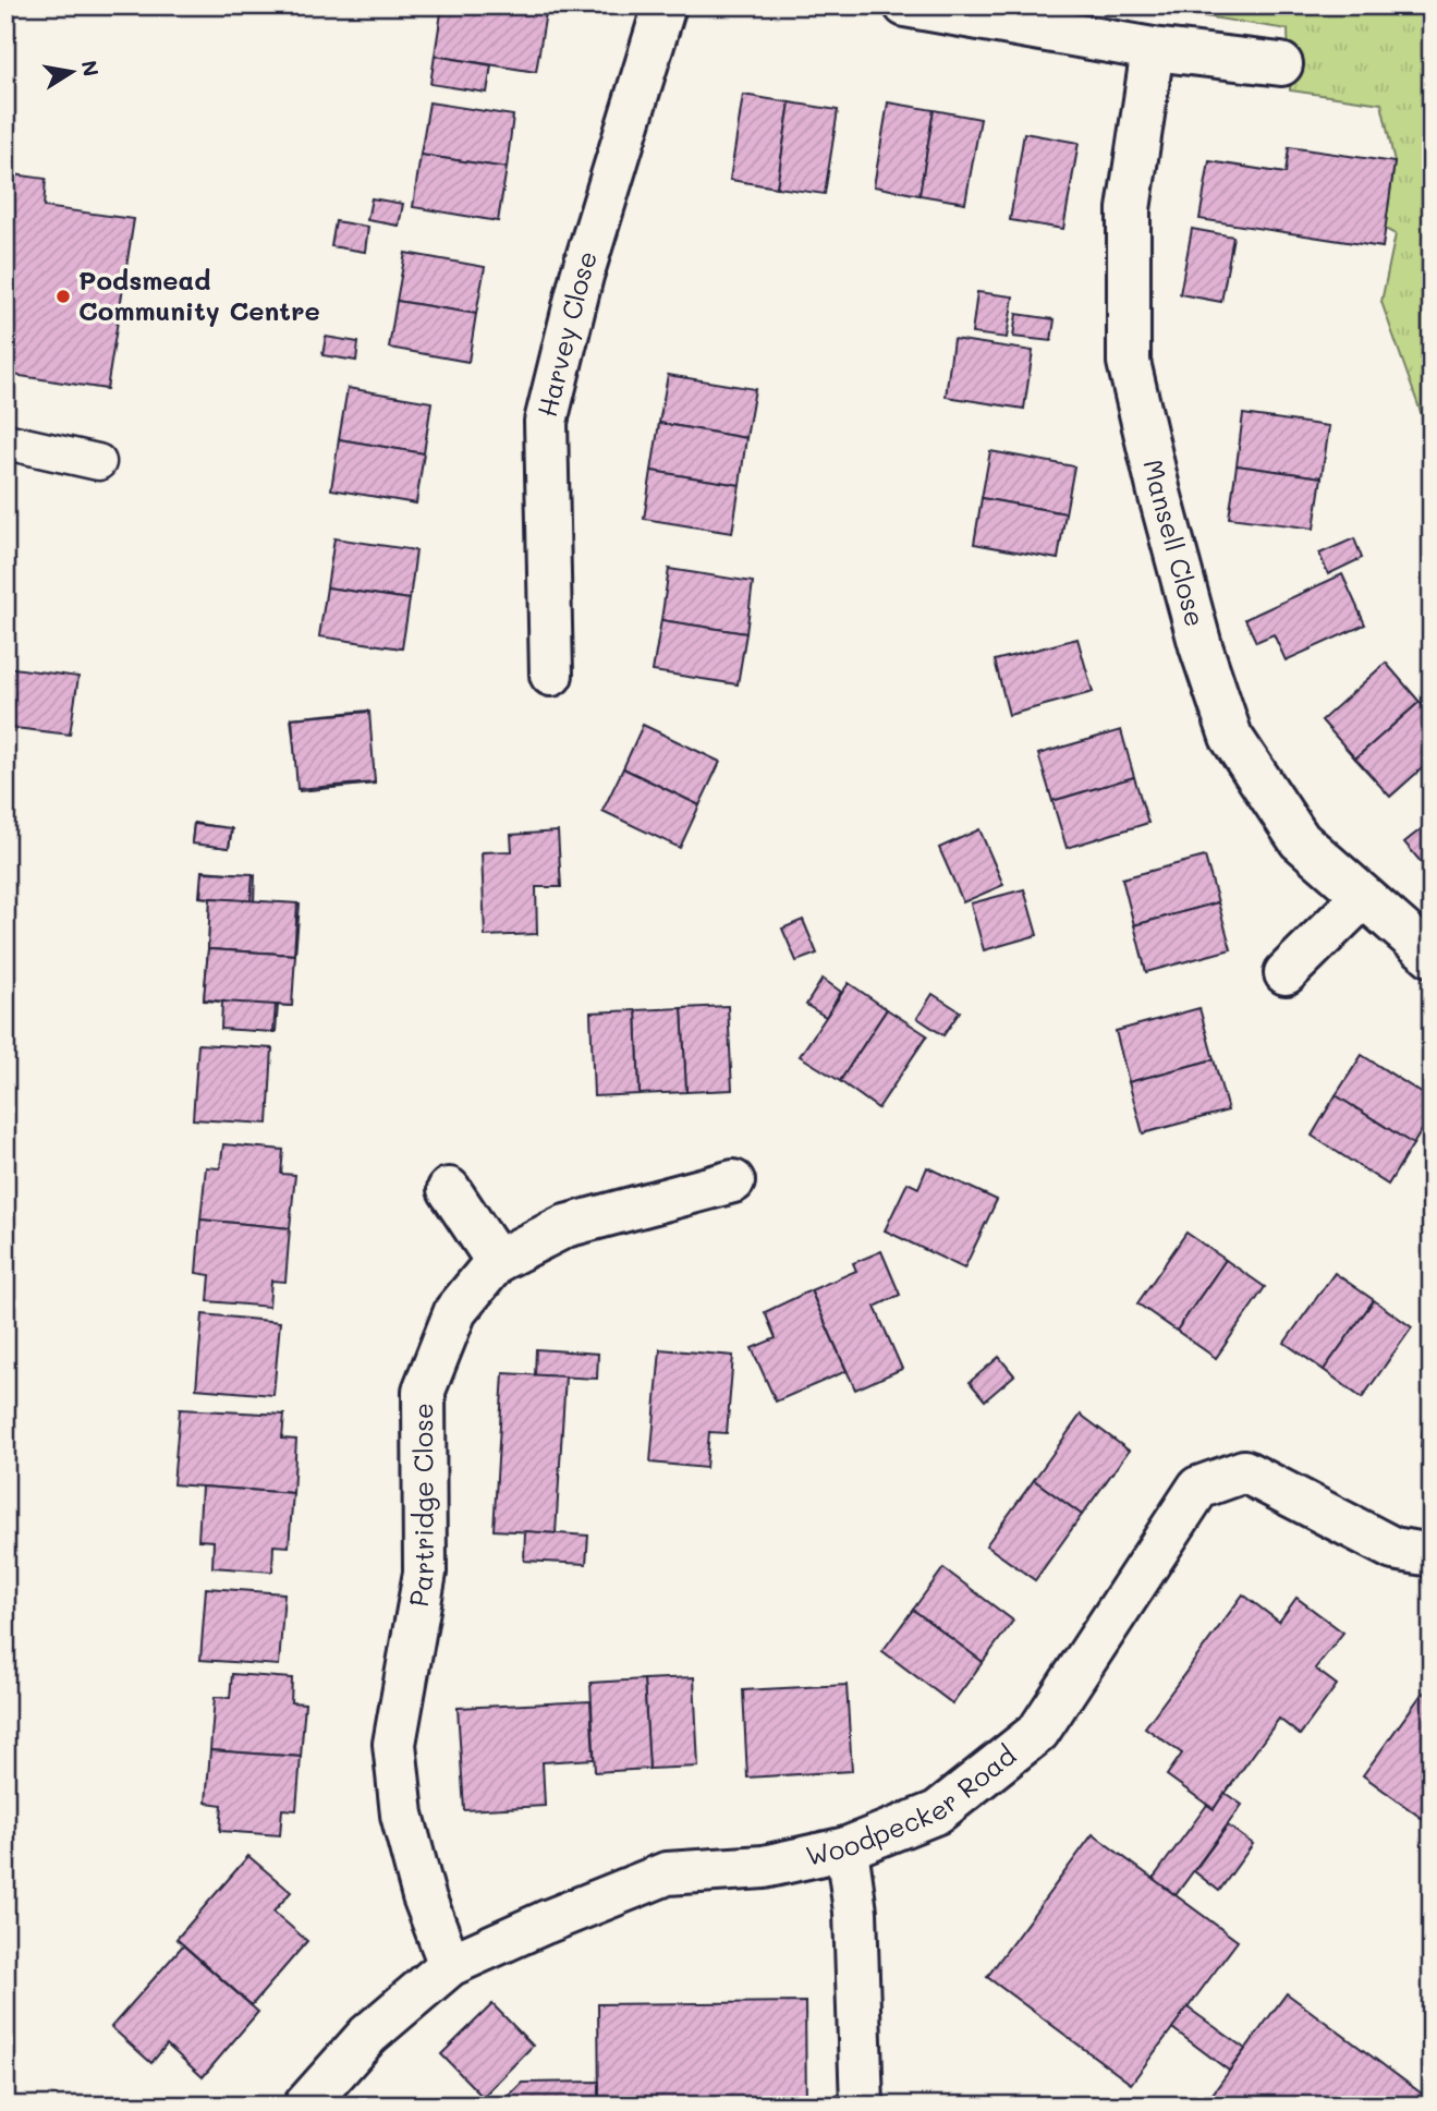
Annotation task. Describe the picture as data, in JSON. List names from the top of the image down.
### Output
{
  "streets": {
    "street": [
      "Harvey Close",
      "Mansell Close",
      "Partridge Close",
      "Woodpecker Road"
    ]
  },
  "crossings": [
    ["Partridge Close", "Woodpecker Road"]
  ],
  "places": ["Podsmead Community Centre"],
  "north": "right"
}
